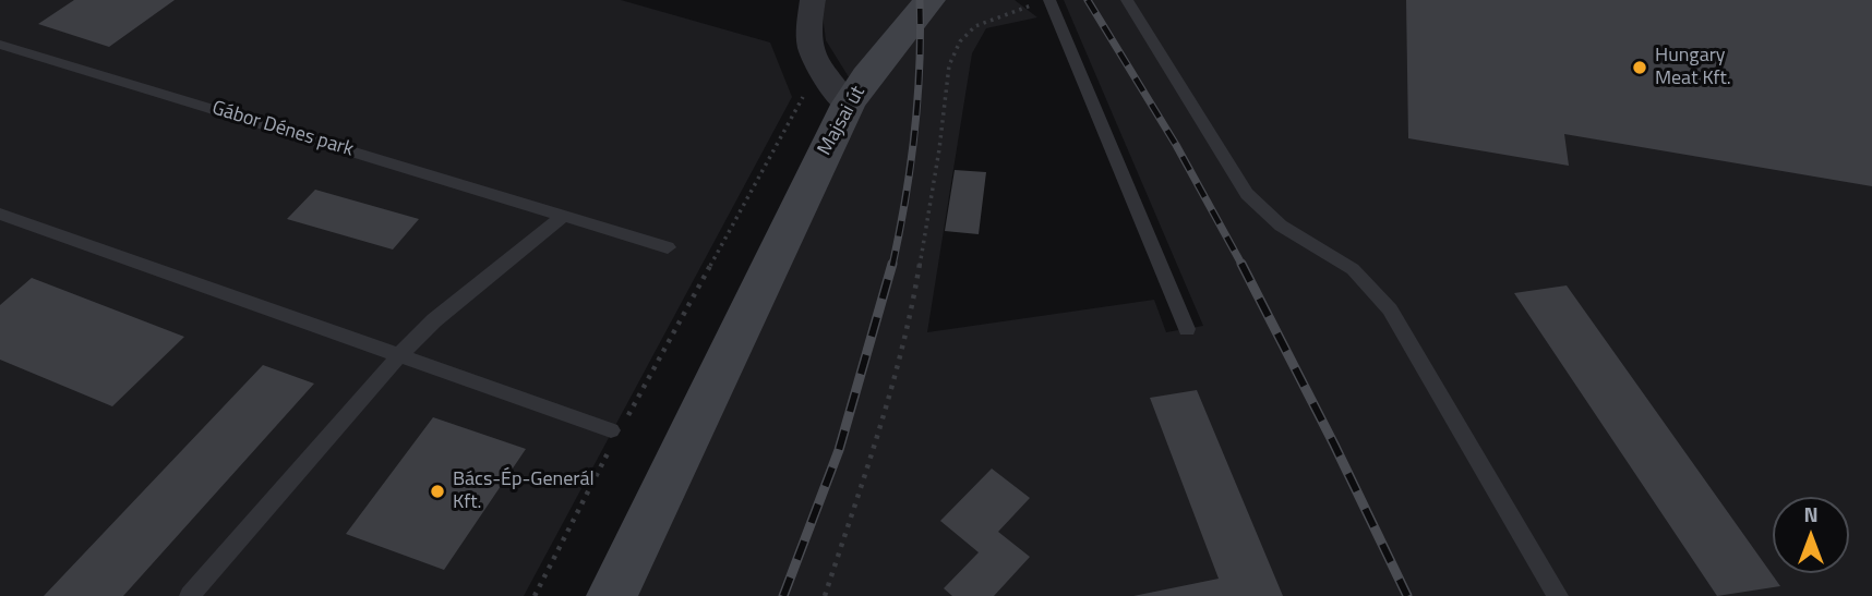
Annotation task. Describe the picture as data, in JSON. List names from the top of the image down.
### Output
{
  "streets": {
    "main road": ["Majsai út"],
    "lane": ["Gábor Dénes park"]
  },
  "places": ["Hungary Meat Kft.", "Bács-Ép-Generál Kft."],
  "north": "top"
}
